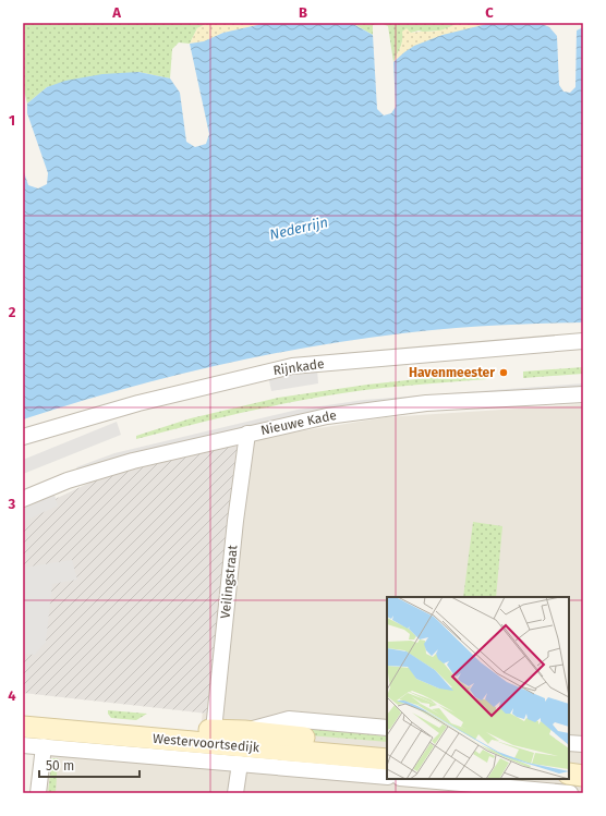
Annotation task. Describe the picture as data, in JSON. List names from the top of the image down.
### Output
{
  "streets": {
    "main road": ["Westervoortsedijk"],
    "street": ["Rijnkade", "Nieuwe Kade", "Veilingstraat"]
  },
  "crossings": [
    ["Nieuwe Kade", "Veilingstraat"],
    ["Veilingstraat", "Westervoortsedijk"]
  ],
  "water": ["Nederrijn"],
  "places": ["Havenmeester"],
  "scale_bar": "50 m",
  "grid": {
    "columns": ["A", "B", "C"],
    "rows": [
      "1",
      "2",
      "3",
      "4"
    ]
  }
}
